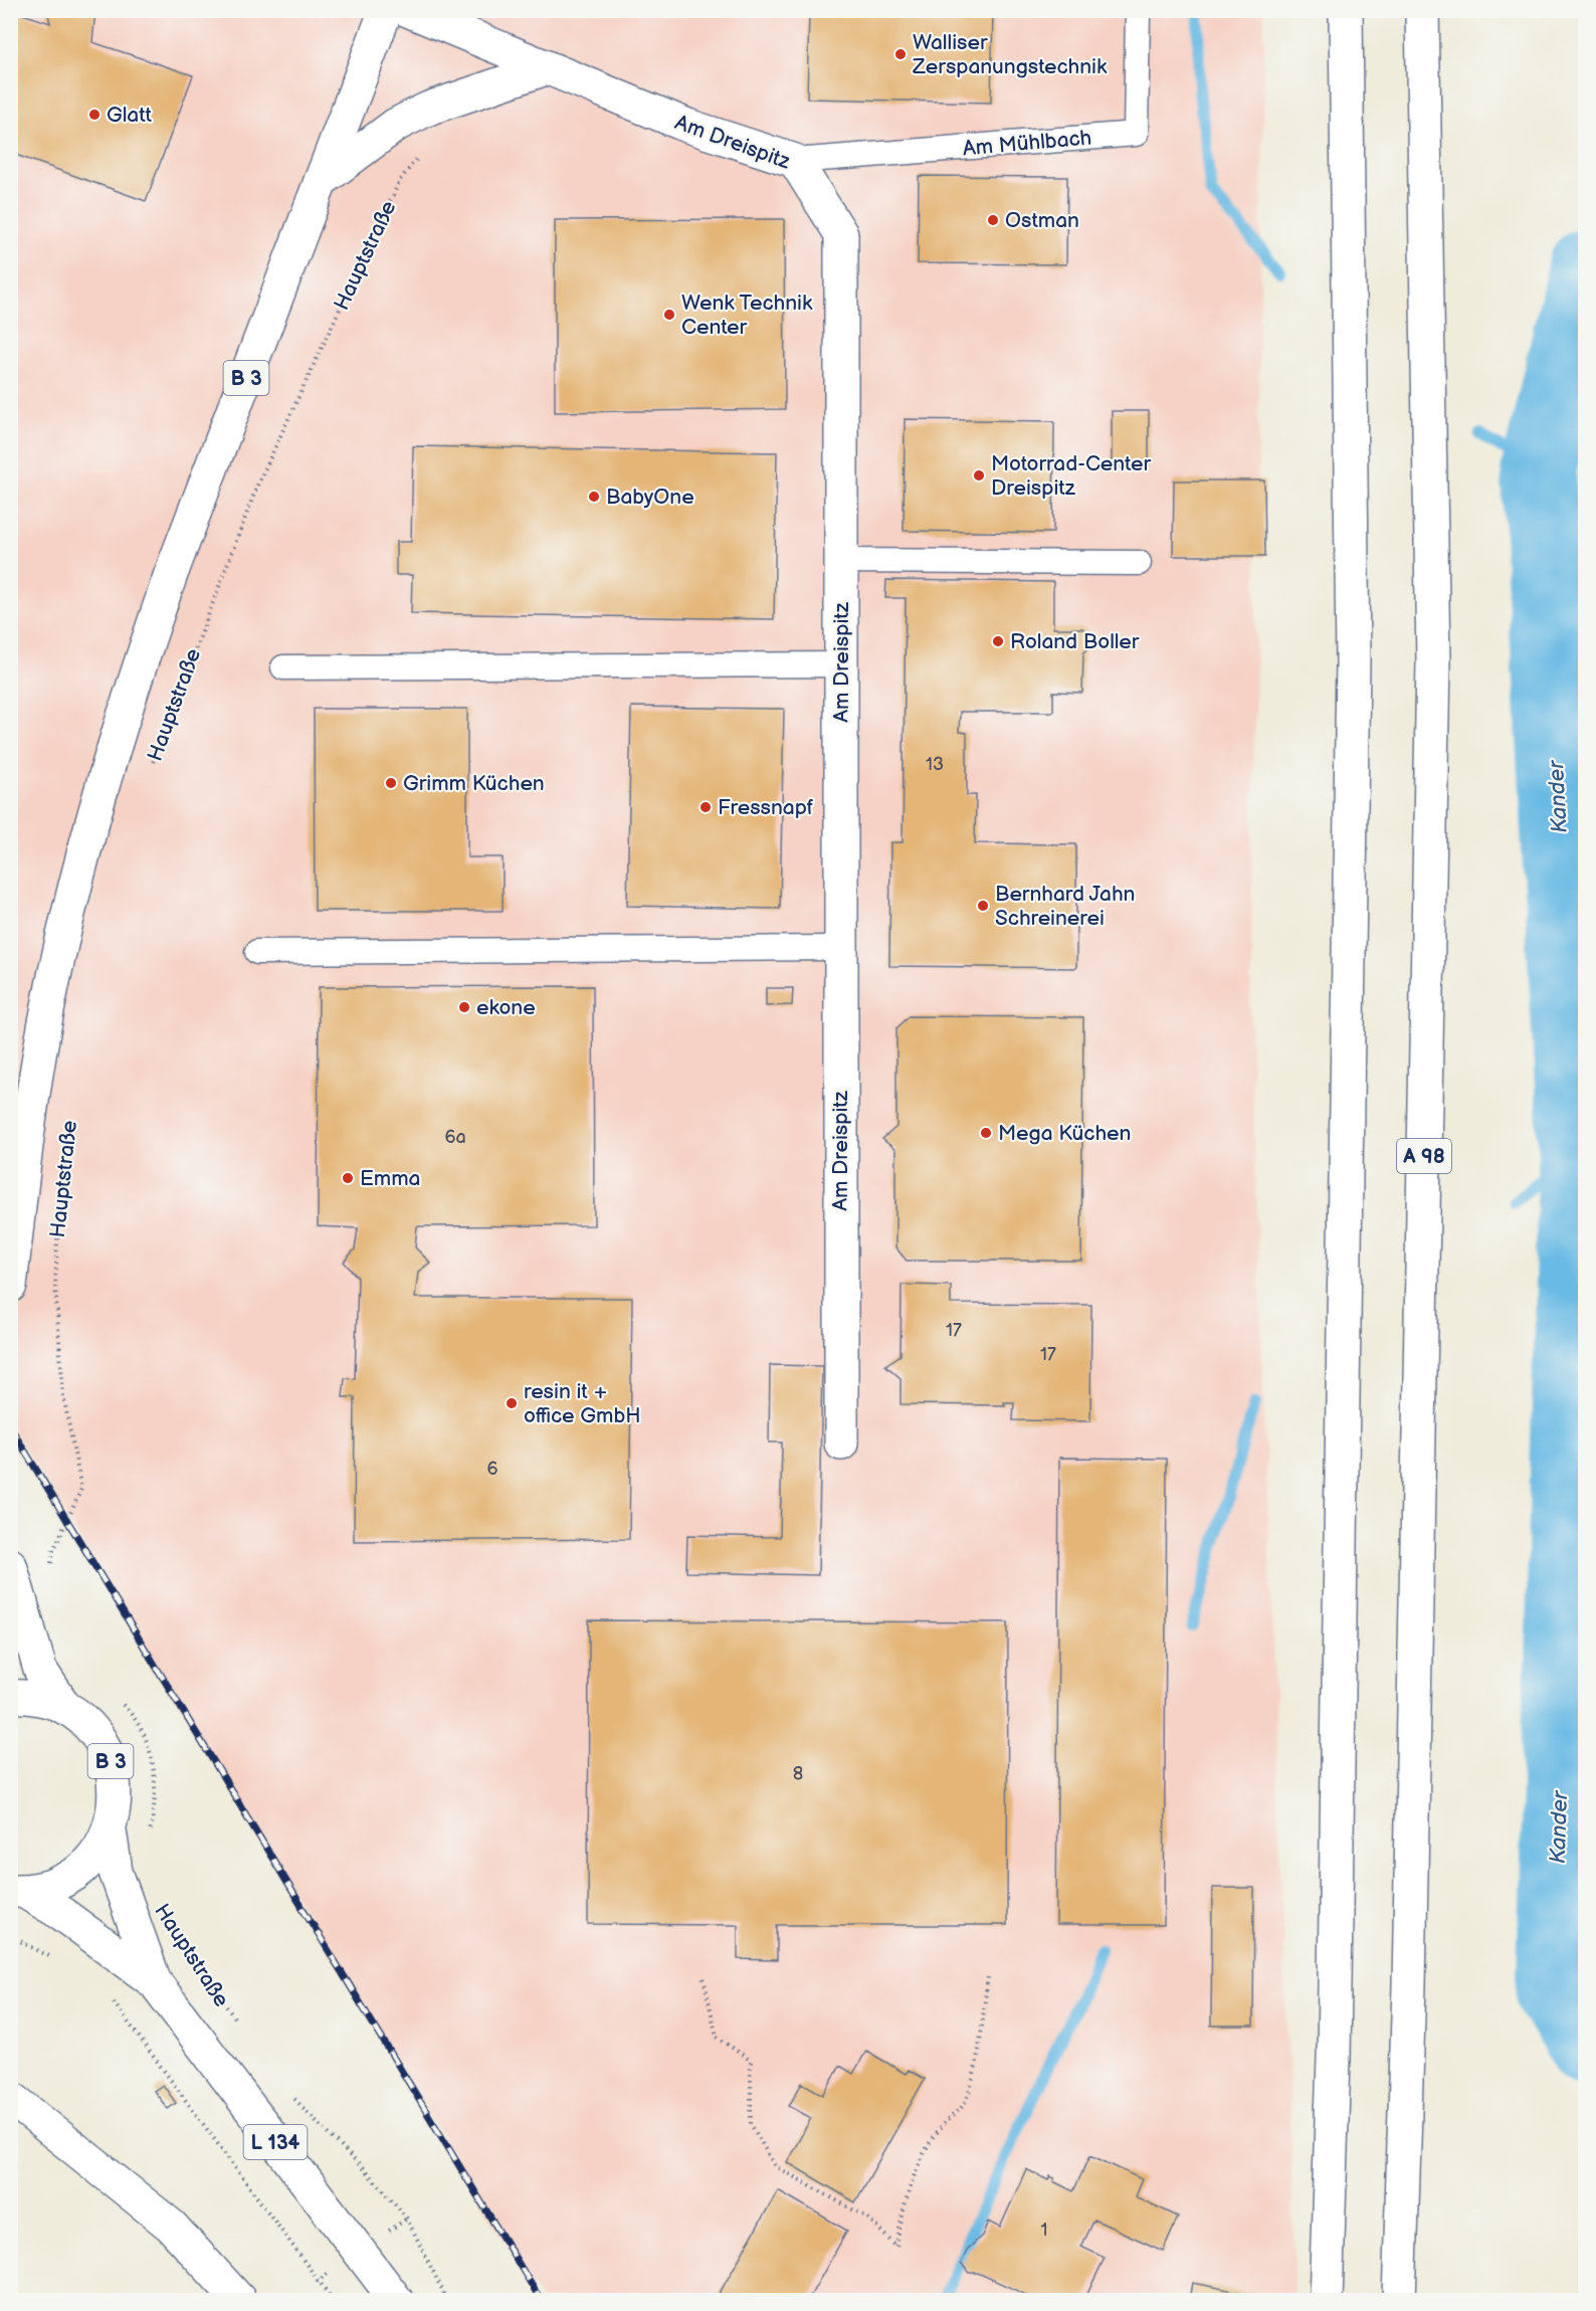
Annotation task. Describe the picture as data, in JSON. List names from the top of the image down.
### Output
{
  "streets": {
    "main road": [
      "Am Dreispitz",
      "Hauptstraße",
      "B 3",
      "A 98",
      "L 134"
    ],
    "lane": ["Am Mühlbach"]
  },
  "crossings": [
    ["Am Dreispitz", "Am Mühlbach"]
  ],
  "water": ["Kander"],
  "places": [
    "Walliser Zerspanungstechnik",
    "Glatt",
    "Ostman",
    "Wenk Technik Center",
    "Motorrad-Center Dreispitz",
    "BabyOne",
    "Roland Boller",
    "Grimm Küchen",
    "Fressnapf",
    "Bernhard Jahn Schreinerei",
    "ekone",
    "Mega Küchen",
    "Emma",
    "resin it + office GmbH"
  ],
  "house_numbers": [
    "13",
    "6a",
    "17",
    "17",
    "6",
    "8",
    "1"
  ]
}
